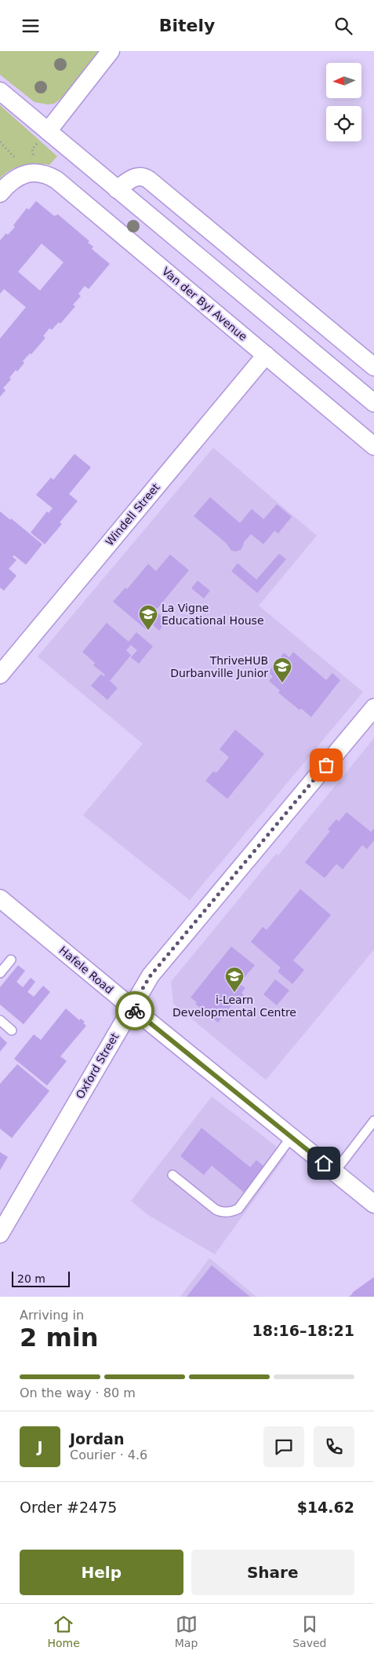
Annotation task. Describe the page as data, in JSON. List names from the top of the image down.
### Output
{
  "streets": {
    "street": [
      "Van der Byl Avenue",
      "Windell Street",
      "Hafele Road",
      "Oxford Street"
    ]
  },
  "crossings": [
    ["Van der Byl Avenue", "Windell Street"],
    ["Hafele Road", "Oxford Street"]
  ],
  "places": {
    "school or university": ["La Vigne Educational House", "ThriveHUB Durbanville Junior", "i-Learn Developmental Centre"]
  },
  "scale_bar": "20 m",
  "north": "left",
  "page": {
    "header": "Bitely",
    "scale": "20 m",
    "heading": ["2 min", "Arriving in", "18:16–18:21"],
    "panel": [
      "Jordan",
      "Courier · 4.6",
      "Order #2475",
      "$14.62"
    ],
    "bar": "On the way · 80 m",
    "round": "J",
    "buttons": ["Help", "Share"],
    "tabs": ["Home", "Map", "Saved"]
  }
}
